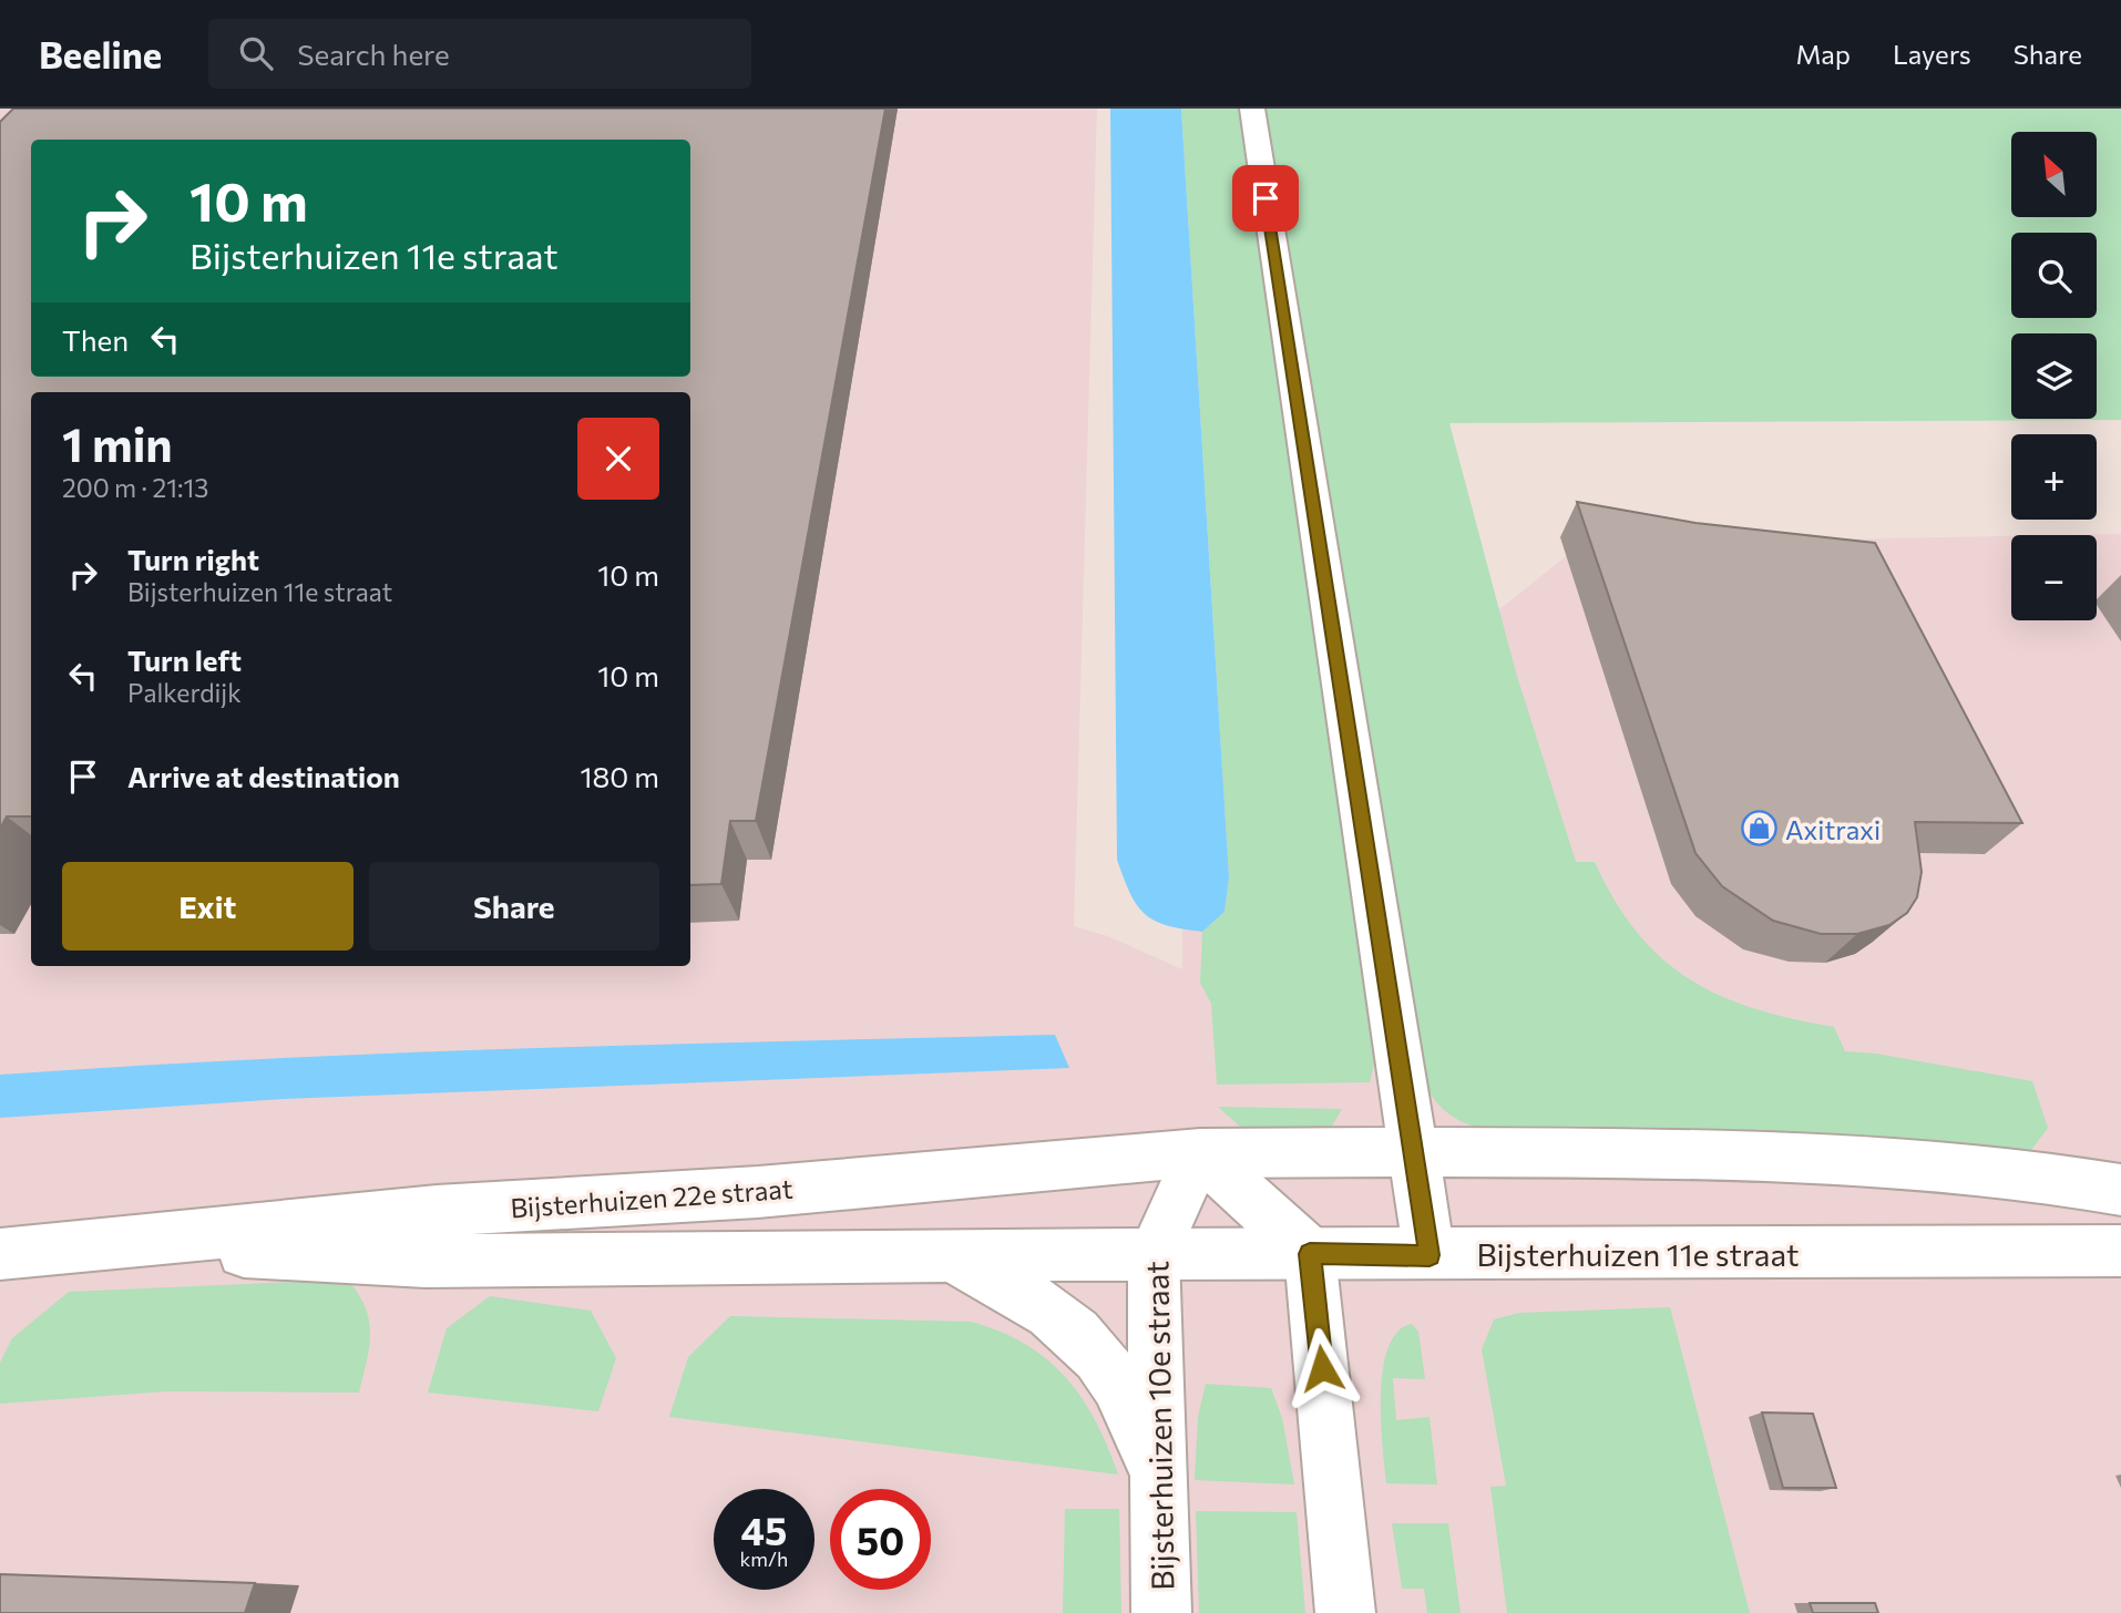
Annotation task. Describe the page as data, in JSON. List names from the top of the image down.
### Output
{
  "streets": {
    "street": ["Bijsterhuizen 22e straat", "Bijsterhuizen 11e straat", "Bijsterhuizen 10e straat"]
  },
  "crossings": [
    ["Bijsterhuizen 22e straat", "Bijsterhuizen 11e straat"],
    ["Bijsterhuizen 22e straat", "Bijsterhuizen 10e straat"],
    ["Bijsterhuizen 11e straat", "Bijsterhuizen 10e straat"]
  ],
  "places": {
    "shop": ["Axitraxi"]
  },
  "north": "top left",
  "page": {
    "header": "Beeline",
    "search": "Search here",
    "nav": ["Map", "Layers", "Share"],
    "map_buttons": ["+", "−"],
    "turn": ["10 m", "Bijsterhuizen 11e straat"],
    "then": "Then",
    "heading": ["1 min", "200 m · 21:13"],
    "list": [
      {
        "name": "Turn right",
        "note": "Bijsterhuizen 11e straat",
        "value": "10 m"
      },
      {
        "name": "Turn left",
        "note": "Palkerdijk",
        "value": "10 m"
      },
      {
        "name": "Arrive at destination",
        "value": "180 m"
      }
    ],
    "buttons": ["Exit", "Share"],
    "speed": "45 km/h",
    "limit": "50"
  }
}
